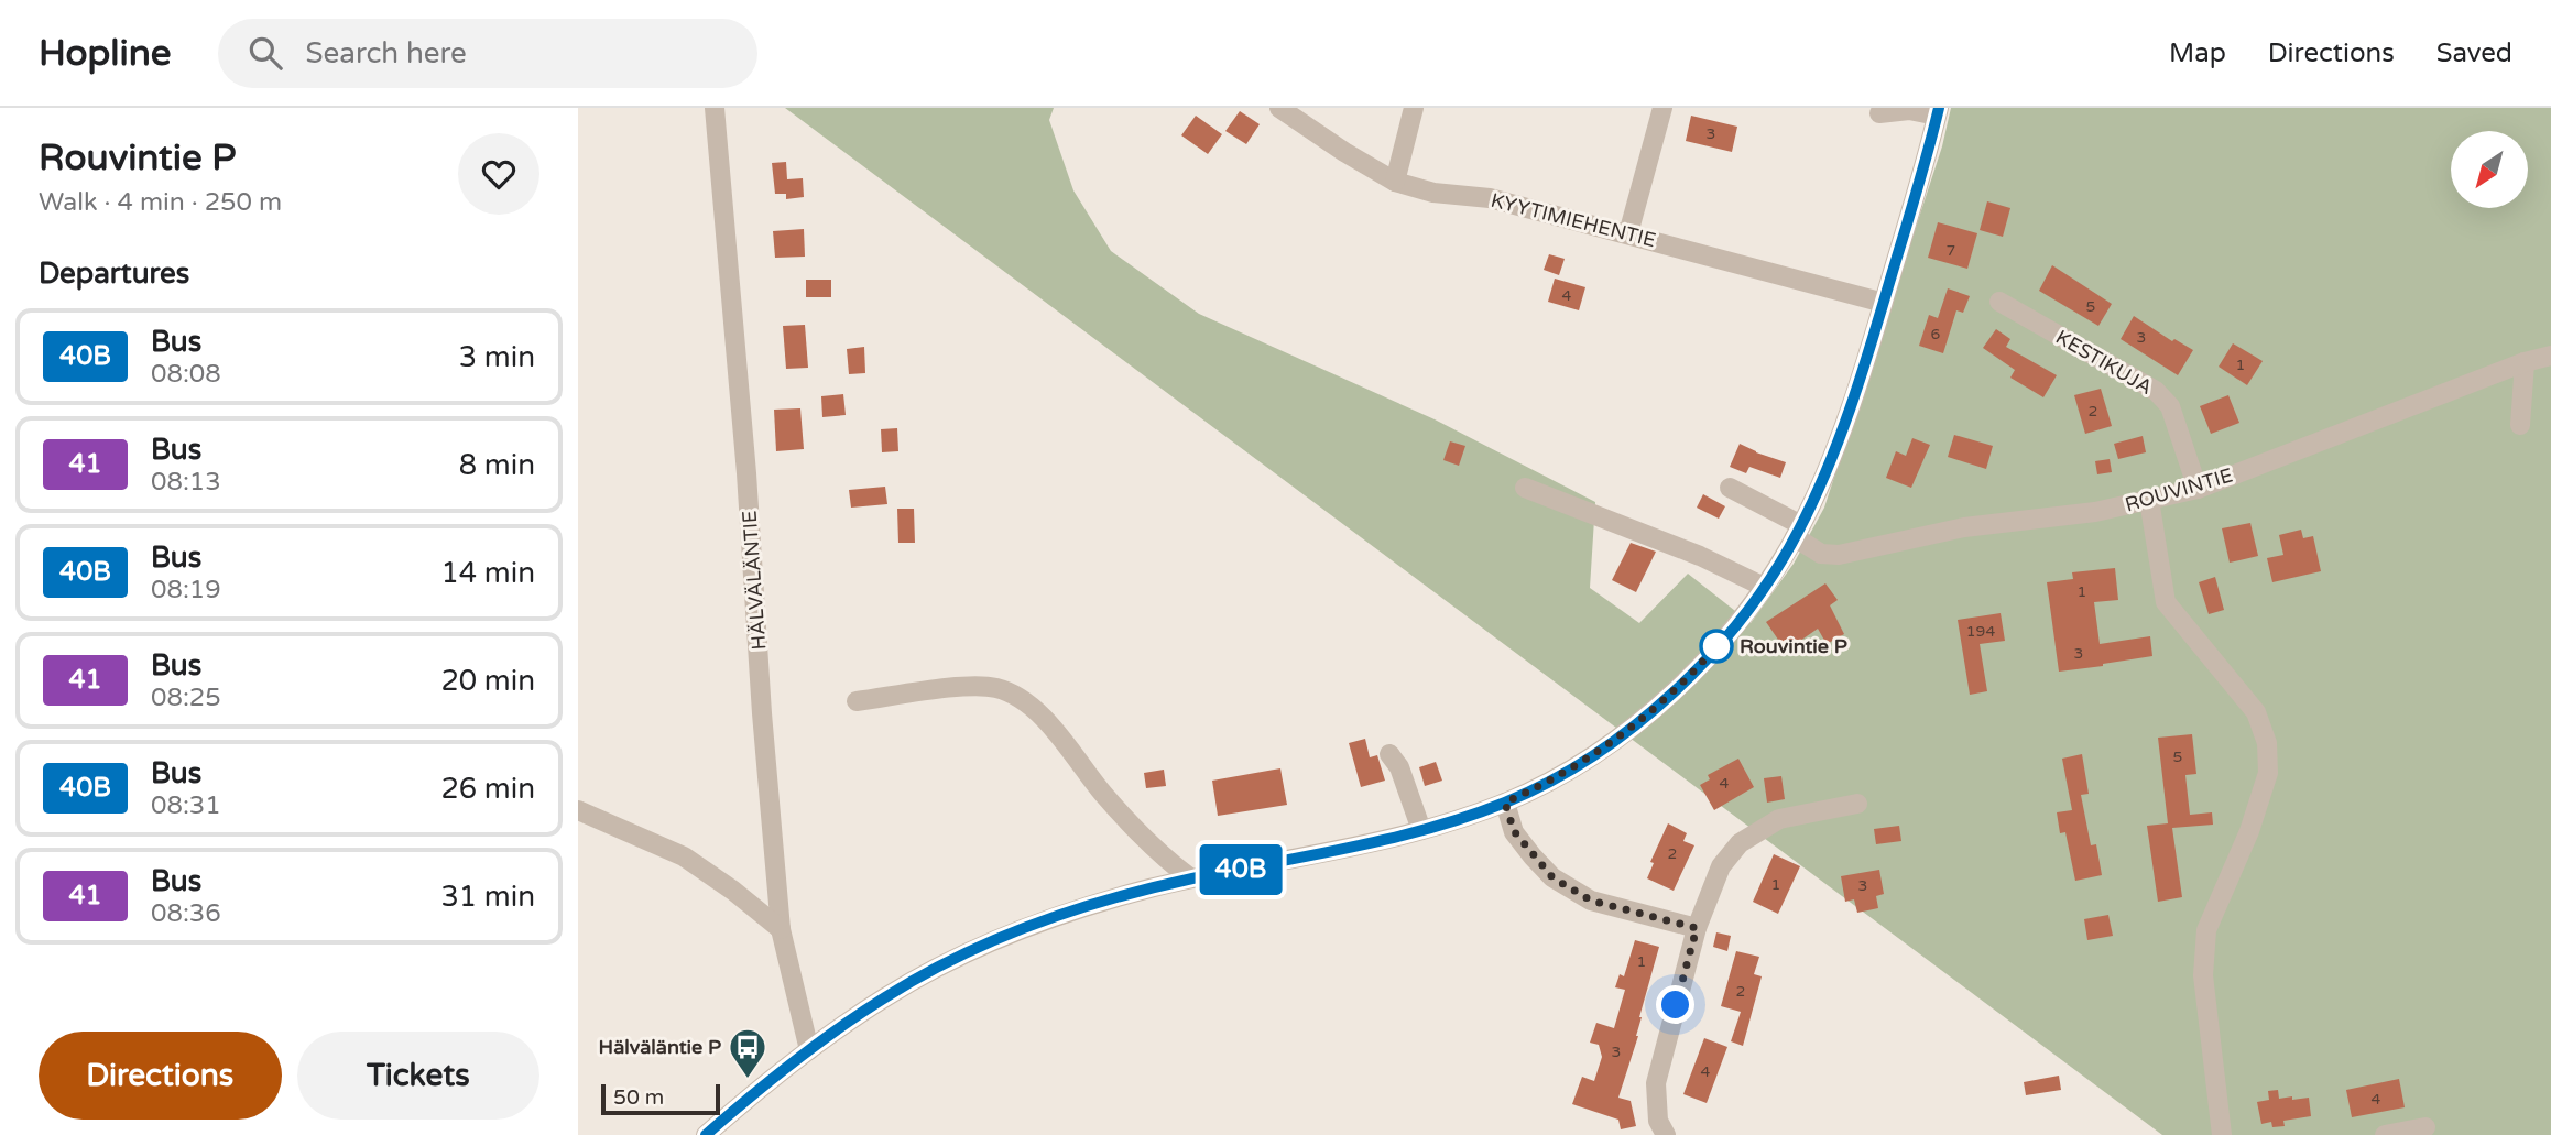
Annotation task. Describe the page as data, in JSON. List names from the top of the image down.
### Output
{
  "streets": {
    "street": [
      "KYYTIMIEHENTIE",
      "KESTIKUJA",
      "ROUVINTIE",
      "HÄLVÄLÄNTIE"
    ]
  },
  "crossings": [
    ["KESTIKUJA", "ROUVINTIE"]
  ],
  "places": {
    "other": ["Rouvintie P"],
    "bus stop": ["Hälväläntie P"]
  },
  "lines": ["bus line 40B"],
  "house_numbers": [
    "3",
    "7",
    "4",
    "5",
    "6",
    "3",
    "1",
    "2",
    "1",
    "194",
    "3",
    "5",
    "4",
    "2",
    "1",
    "3",
    "1",
    "2",
    "3",
    "4",
    "4"
  ],
  "scale_bar": "50 m",
  "north": "bottom left",
  "page": {
    "header": "Hopline",
    "search": "Search here",
    "nav": ["Map", "Directions", "Saved"],
    "heading": [
      ["Rouvintie P", "Walk · 4 min · 250 m"],
      "Departures"
    ],
    "on_map": "40B",
    "list": [
      {
        "mark": "40B",
        "name": "Bus",
        "note": "08:08",
        "value": "3 min"
      },
      {
        "mark": "41",
        "name": "Bus",
        "note": "08:13",
        "value": "8 min"
      },
      {
        "mark": "40B",
        "name": "Bus",
        "note": "08:19",
        "value": "14 min"
      },
      {
        "mark": "41",
        "name": "Bus",
        "note": "08:25",
        "value": "20 min"
      },
      {
        "mark": "40B",
        "name": "Bus",
        "note": "08:31",
        "value": "26 min"
      },
      {
        "mark": "41",
        "name": "Bus",
        "note": "08:36",
        "value": "31 min"
      }
    ],
    "buttons": ["Directions", "Tickets"],
    "scale": "50 m"
  }
}
